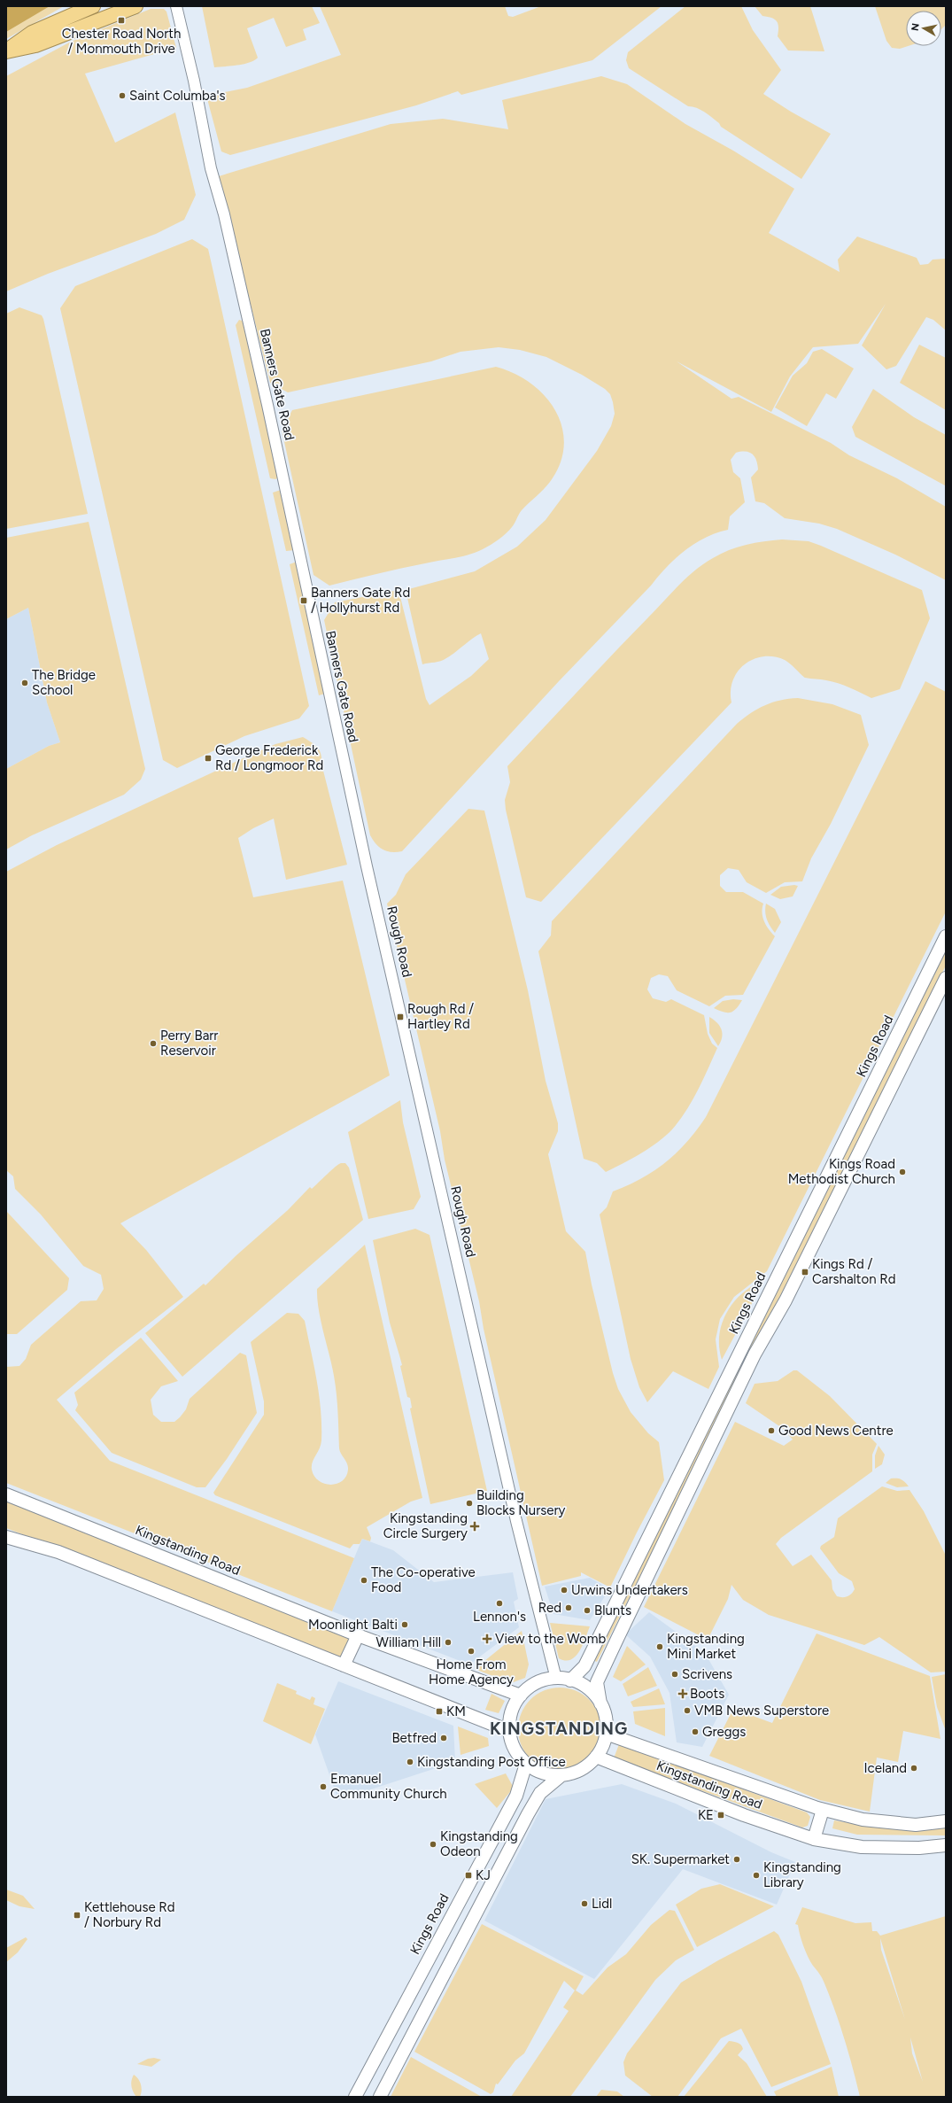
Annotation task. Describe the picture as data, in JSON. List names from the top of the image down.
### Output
{
  "streets": {
    "main road": ["Kings Road", "Kingstanding Road"],
    "street": ["Banners Gate Road", "Rough Road"]
  },
  "crossings": [
    ["Banners Gate Road", "Rough Road"],
    ["Rough Road", "Kings Road"],
    ["Rough Road", "Kingstanding Road"],
    ["Kings Road", "Kingstanding Road"]
  ],
  "districts": ["KINGSTANDING"],
  "places": {
    "transit": [
      "Chester Road North / Monmouth Drive",
      "Banners Gate Rd / Hollyhurst Rd",
      "George Frederick Rd / Longmoor Rd",
      "Rough Rd / Hartley Rd",
      "Kings Rd / Carshalton Rd",
      "KM",
      "KE",
      "KJ",
      "Kettlehouse Rd / Norbury Rd"
    ],
    "other": [
      "Saint Columba's",
      "The Bridge School",
      "Perry Barr Reservoir",
      "Kings Road Methodist Church",
      "Good News Centre",
      "Building Blocks Nursery",
      "The Co-operative Food",
      "Urwins Undertakers",
      "Lennon's",
      "Red",
      "Blunts",
      "Moonlight Balti",
      "William Hill",
      "Kingstanding Mini Market",
      "Home From Home Agency",
      "Scrivens",
      "VMB News Superstore",
      "Greggs",
      "Betfred",
      "Kingstanding Post Office",
      "Iceland",
      "Emanuel Community Church",
      "Kingstanding Odeon",
      "SK. Supermarket",
      "Kingstanding Library",
      "Lidl"
    ],
    "health": ["Kingstanding Circle Surgery", "View to the Womb", "Boots"]
  },
  "north": "left"
}
